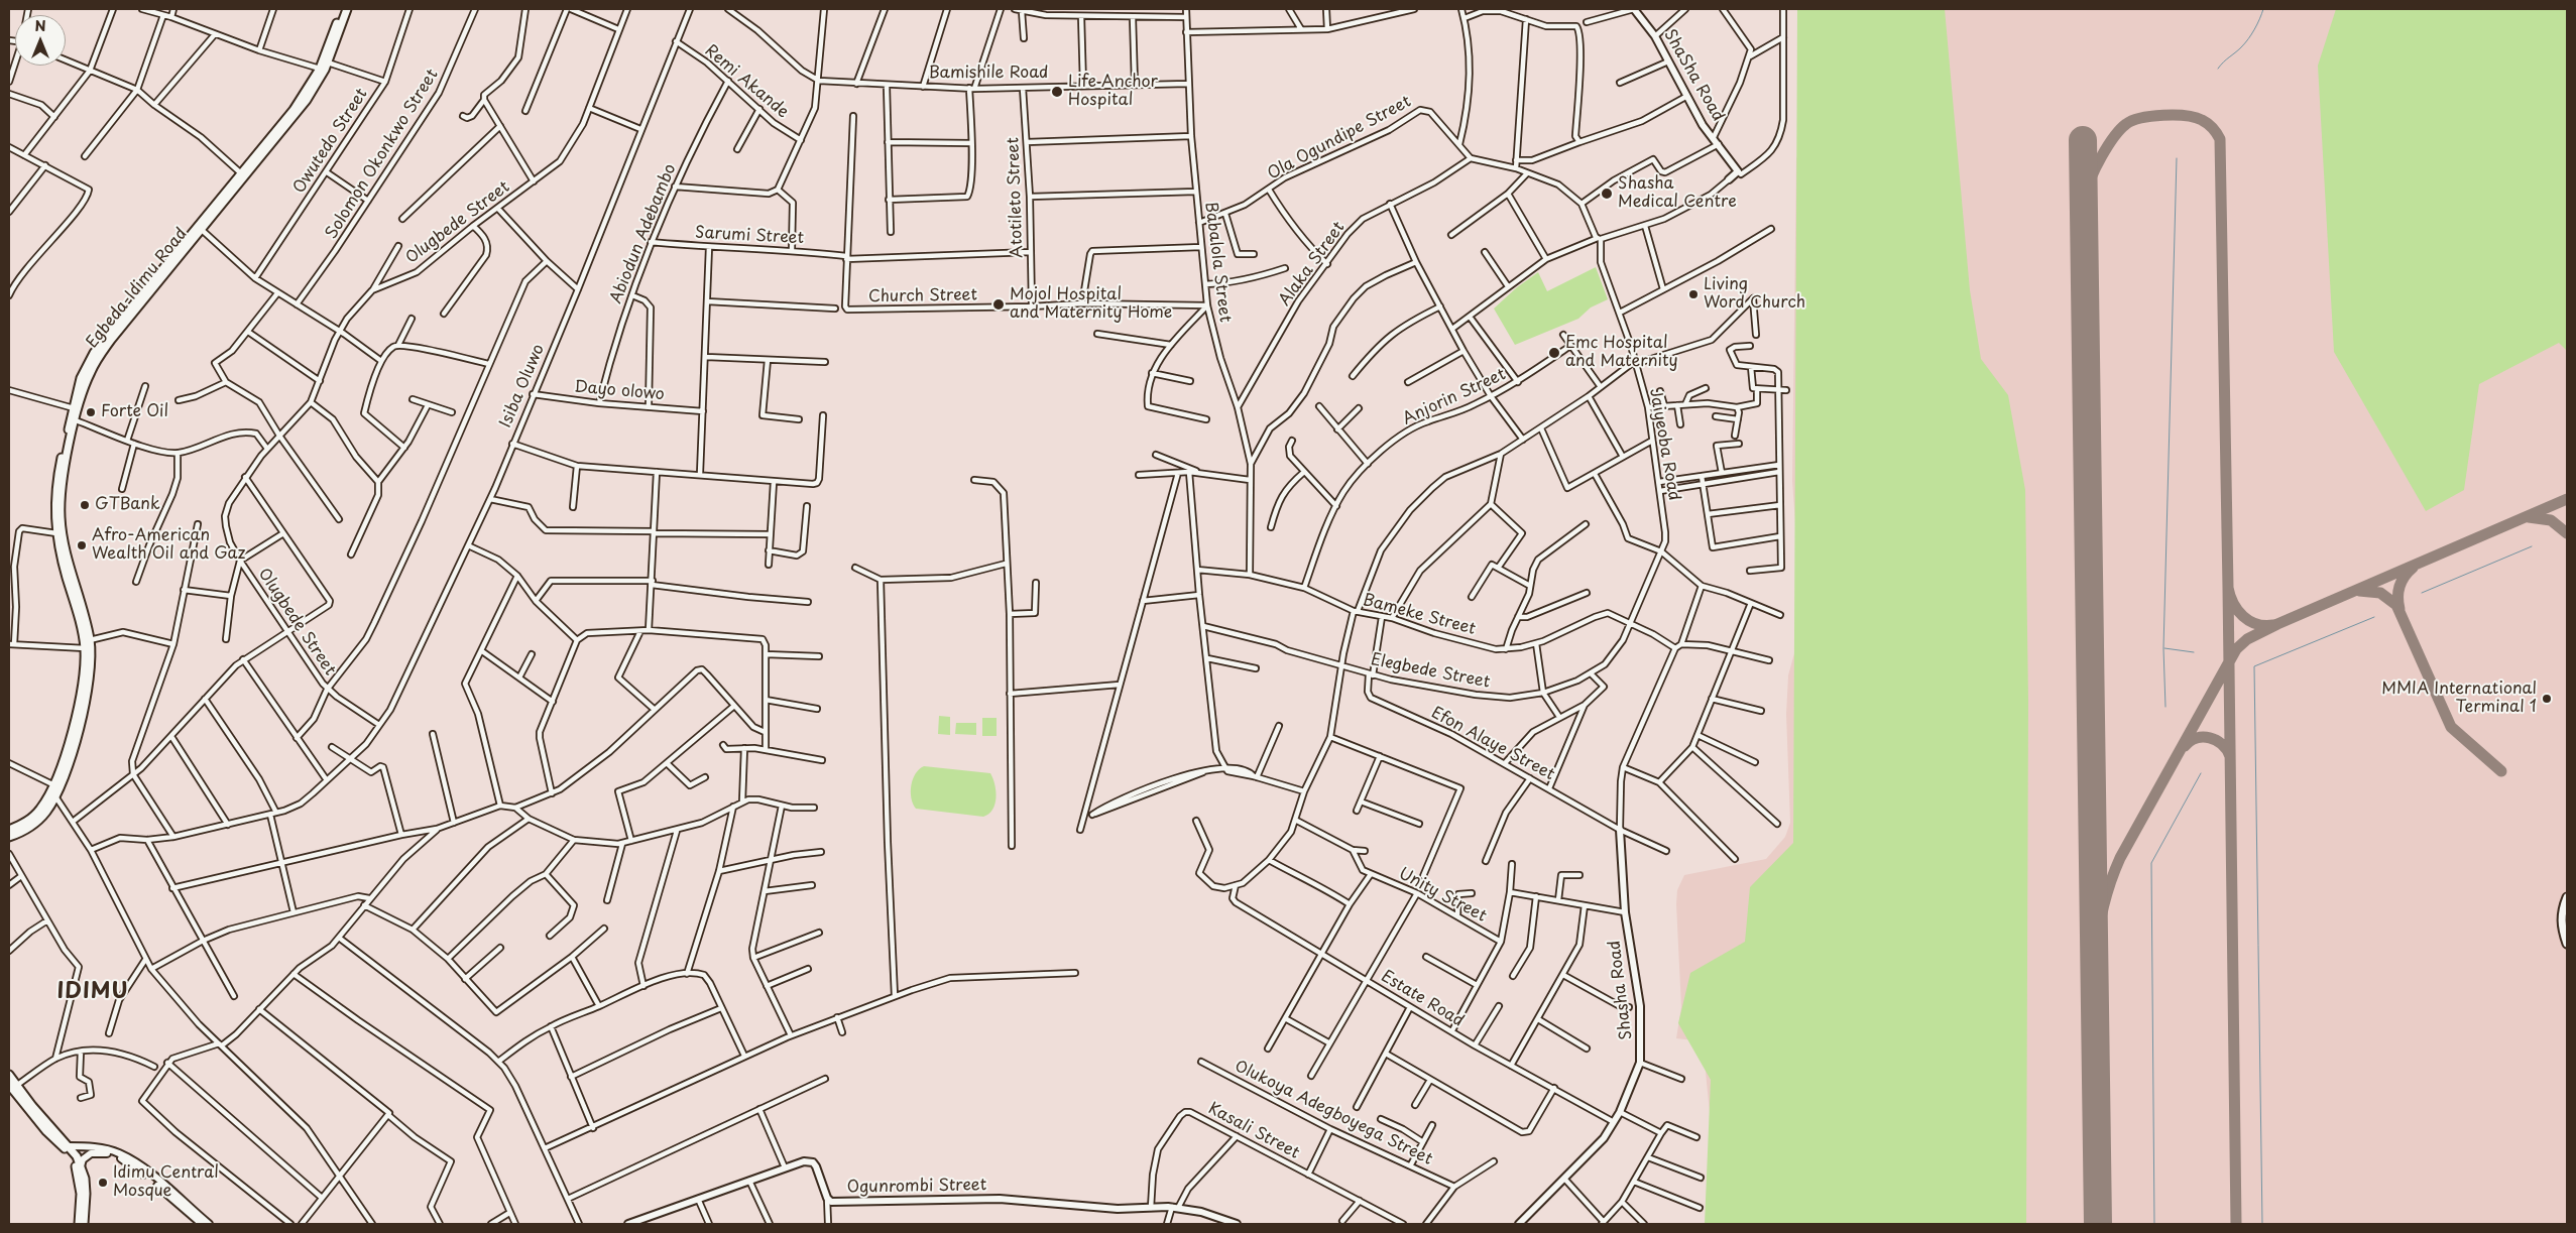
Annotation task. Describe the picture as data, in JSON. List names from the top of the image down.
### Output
{
  "streets": {
    "main road": ["Egbeda-Idimu Road"],
    "street": [
      "Bamishile Road",
      "ShaSha Road",
      "Remi Akande",
      "Ola Ogundipe Street",
      "Owutedo Street",
      "Solomon Okonkwo Street",
      "Atotileto Street",
      "Olugbede Street",
      "Abiodun Adebambo",
      "Sarumi Street",
      "Babalola Street",
      "Alaka Street",
      "Church Street",
      "Isiba Oluwo",
      "Dayo olowo",
      "Anjorin Street",
      "Jaiyeoba Road",
      "Bameke Street",
      "Elegbede Street",
      "Efon Alaye Street",
      "Unity Street",
      "Shasha Road",
      "Estate Road",
      "Olukoya Adegboyega Street",
      "Kasali Street",
      "Ogunrombi Street"
    ]
  },
  "crossings": [
    ["Bamishile Road", "Atotileto Street"],
    ["Bamishile Road", "Babalola Street"],
    ["Remi Akande", "Abiodun Adebambo"],
    ["Remi Akande", "Isiba Oluwo"],
    ["Ola Ogundipe Street", "Babalola Street"],
    ["Ola Ogundipe Street", "Alaka Street"],
    ["Atotileto Street", "Sarumi Street"],
    ["Atotileto Street", "Church Street"],
    ["Olugbede Street", "Isiba Oluwo"],
    ["Abiodun Adebambo", "Sarumi Street"],
    ["Abiodun Adebambo", "Dayo olowo"],
    ["Sarumi Street", "Church Street"],
    ["Babalola Street", "Alaka Street"],
    ["Babalola Street", "Church Street"],
    ["Babalola Street", "Bameke Street"],
    ["Isiba Oluwo", "Dayo olowo"],
    ["Anjorin Street", "Bameke Street"],
    ["Jaiyeoba Road", "Bameke Street"],
    ["Jaiyeoba Road", "Elegbede Street"],
    ["Bameke Street", "Elegbede Street"],
    ["Elegbede Street", "Efon Alaye Street"],
    ["Efon Alaye Street", "Shasha Road"],
    ["Shasha Road", "Estate Road"],
    ["Kasali Street", "Ogunrombi Street"]
  ],
  "districts": ["IDIMU"],
  "places": [
    "Life Anchor Hospital",
    "Shasha Medical Centre",
    "Living Word Church",
    "Mojol Hospital and Maternity Home",
    "Emc Hospital and Maternity",
    "Forte Oil",
    "GTBank",
    "Afro-American Wealth Oil and Gaz",
    "MMIA International Terminal 1",
    "Idimu Central Mosque"
  ],
  "north": "top"
}
